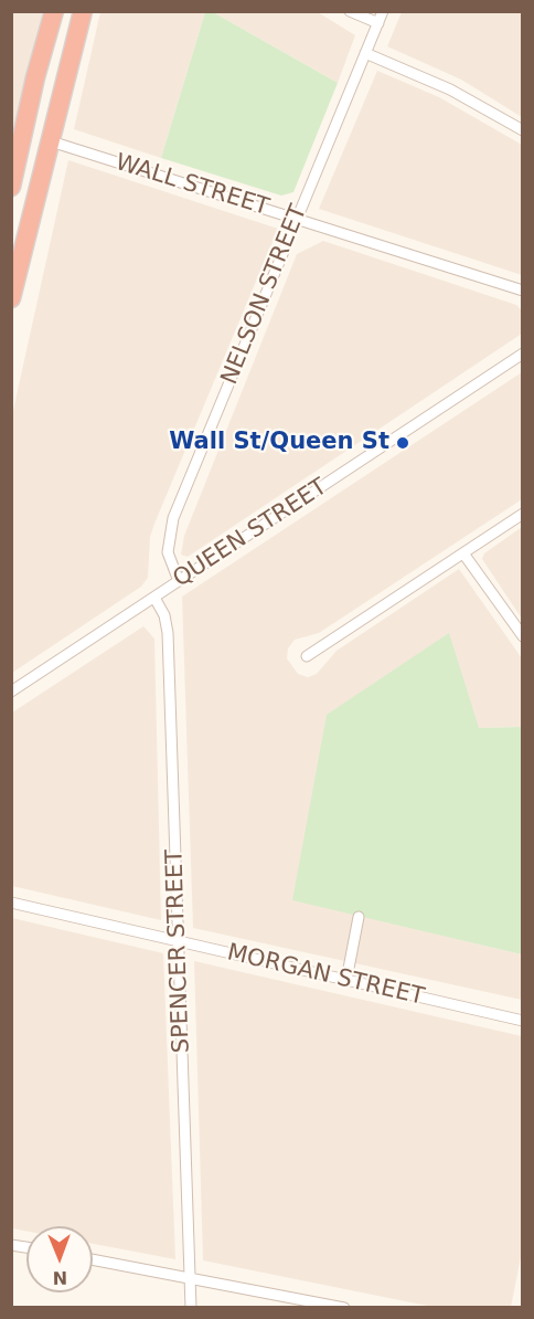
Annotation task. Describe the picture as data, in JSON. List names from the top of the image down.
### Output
{
  "streets": {
    "street": [
      "WALL STREET",
      "NELSON STREET",
      "QUEEN STREET",
      "SPENCER STREET",
      "MORGAN STREET"
    ]
  },
  "crossings": [
    ["WALL STREET", "NELSON STREET"],
    ["NELSON STREET", "QUEEN STREET"],
    ["QUEEN STREET", "SPENCER STREET"],
    ["SPENCER STREET", "MORGAN STREET"]
  ],
  "places": ["Wall St/Queen St"],
  "north": "bottom"
}
